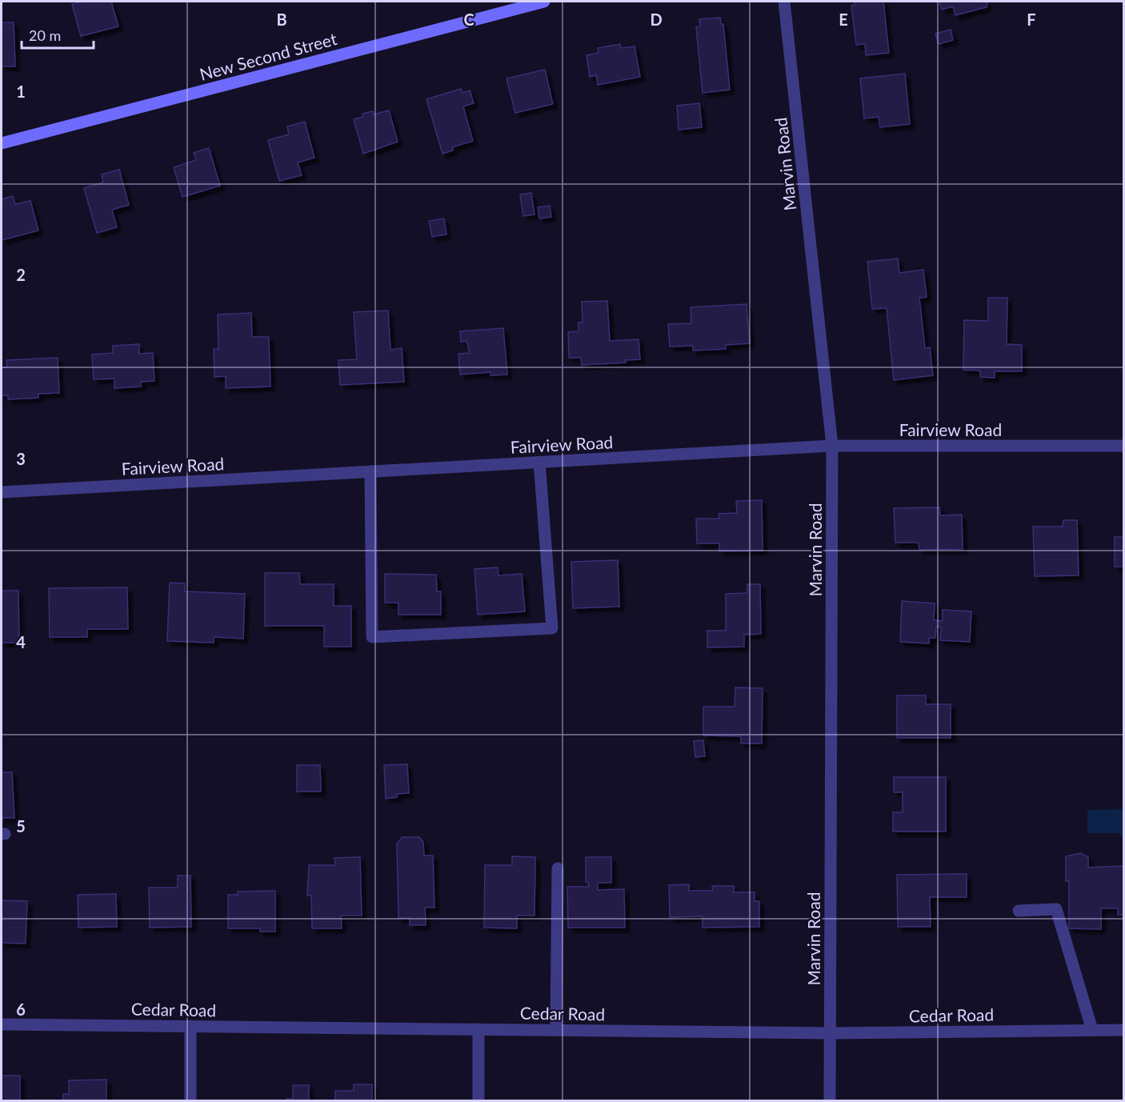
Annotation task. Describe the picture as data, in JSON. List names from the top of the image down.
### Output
{
  "streets": {
    "street": [
      "New Second Street",
      "Marvin Road",
      "Fairview Road",
      "Cedar Road"
    ]
  },
  "crossings": [
    ["Marvin Road", "Fairview Road"],
    ["Marvin Road", "Cedar Road"]
  ],
  "scale_bar": "20 m",
  "grid": {
    "columns": [
      "B",
      "C",
      "D",
      "E",
      "F"
    ],
    "rows": [
      "1",
      "2",
      "3",
      "4",
      "5",
      "6"
    ]
  }
}
